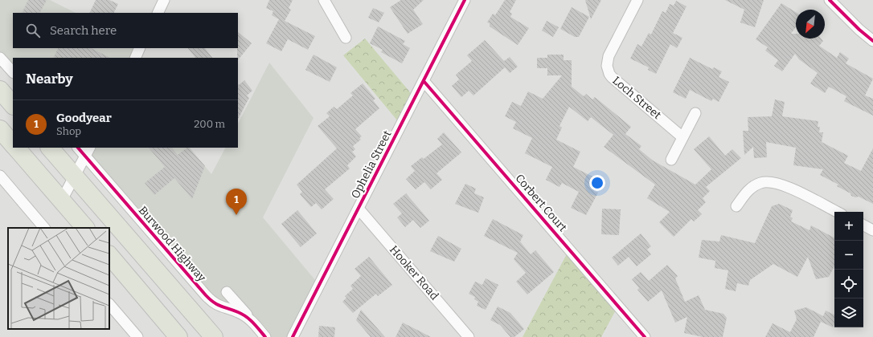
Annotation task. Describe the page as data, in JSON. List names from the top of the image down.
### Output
{
  "streets": {
    "street": [
      "Loch Street",
      "Ophelia Street",
      "Corbert Court",
      "Burwood Highway",
      "Hooker Road"
    ]
  },
  "crossings": [
    ["Ophelia Street", "Corbert Court"],
    ["Ophelia Street", "Hooker Road"]
  ],
  "north": "bottom left",
  "page": {
    "search": "Search here",
    "heading": "Nearby",
    "list": [
      {
        "mark": "1",
        "name": "Goodyear",
        "note": "Shop",
        "value": "200 m"
      }
    ],
    "pins": "1",
    "map_buttons": ["+", "−"]
  }
}
